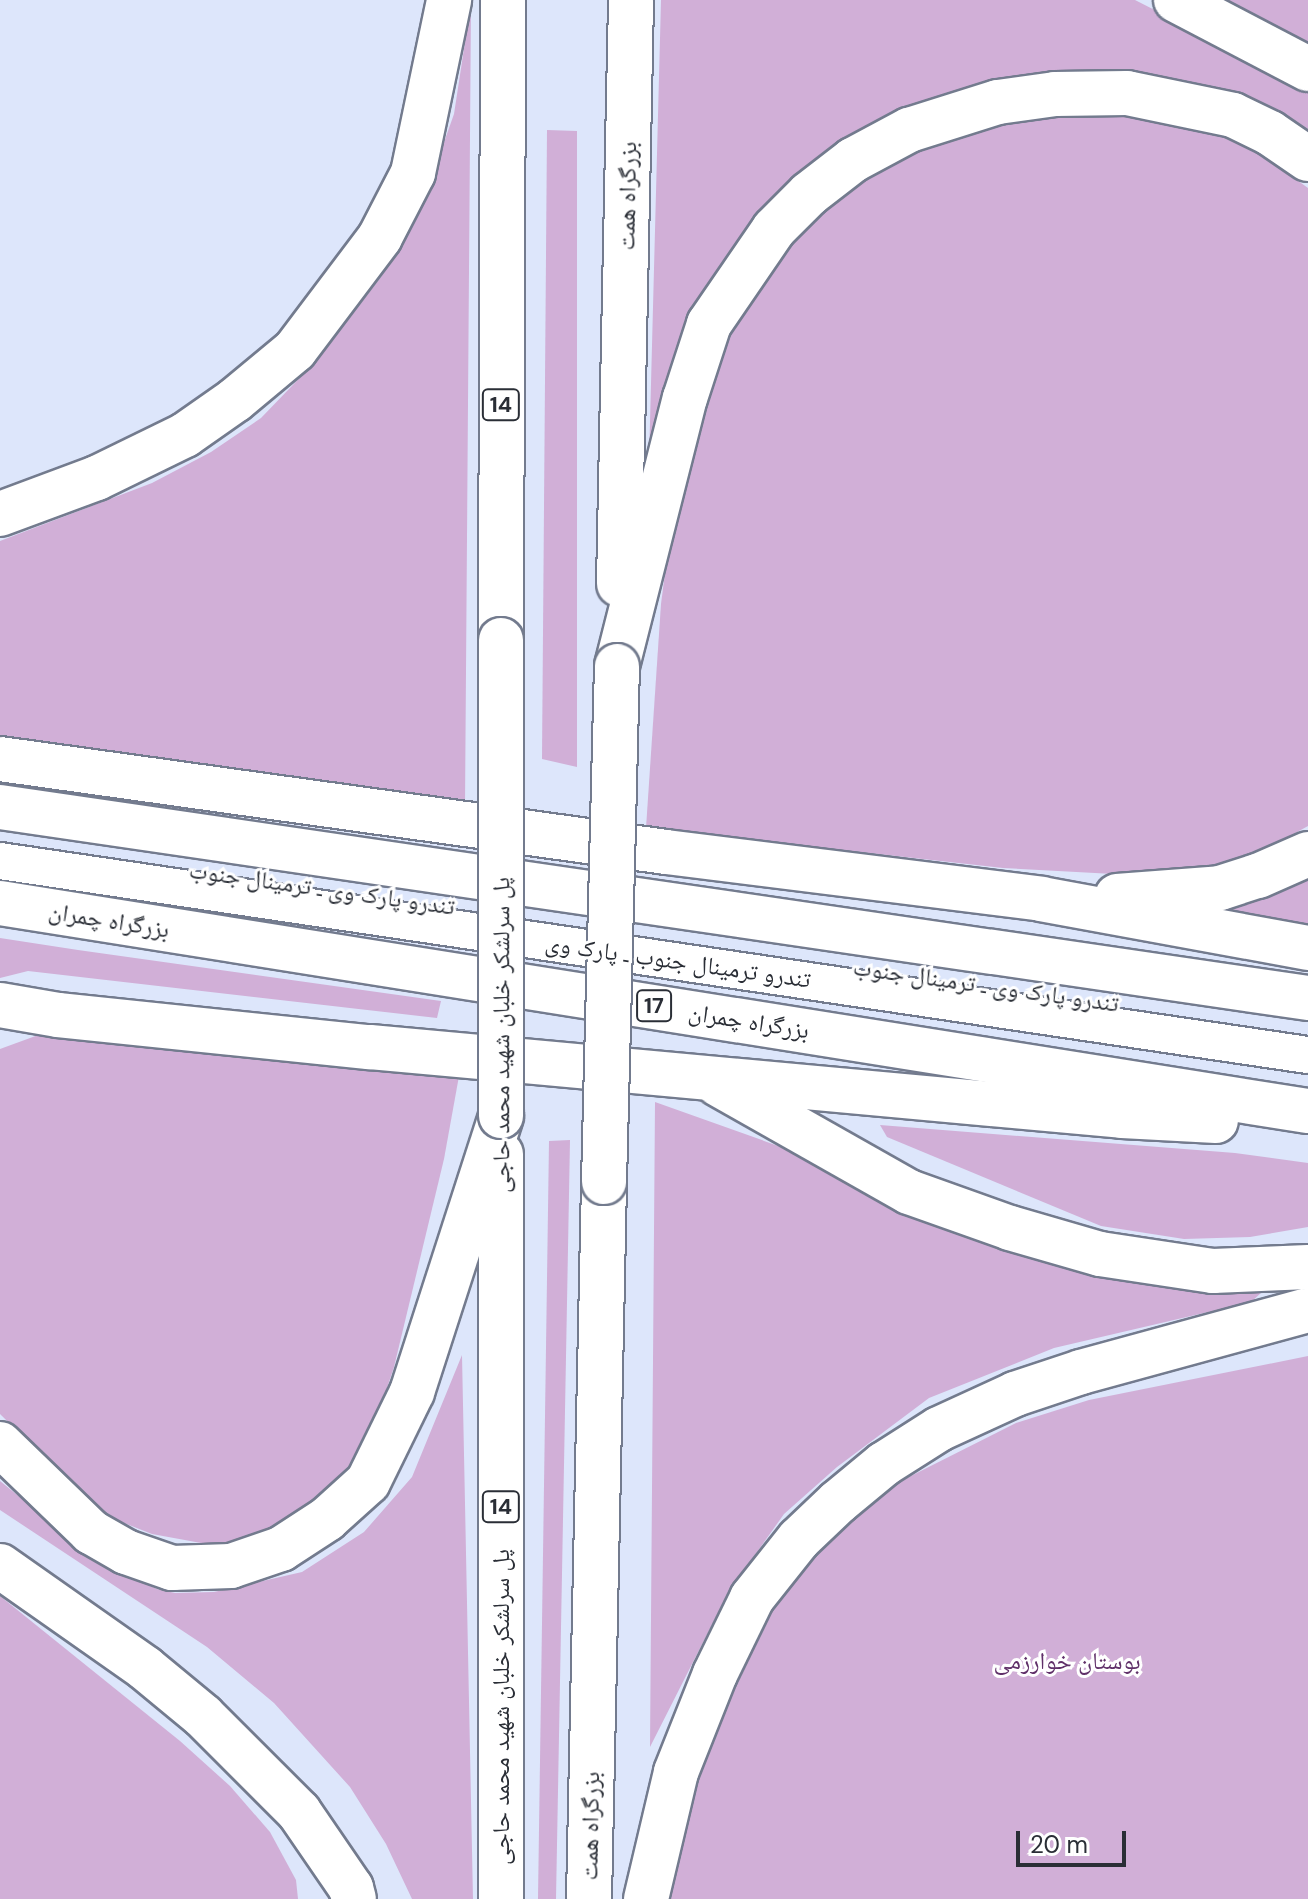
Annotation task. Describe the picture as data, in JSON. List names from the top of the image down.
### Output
{
  "streets": {
    "highway": [
      "بزرگراه همت",
      "14",
      "بزرگراه چمران",
      "17",
      "پل سرلشکر خلبان شهید محمد حاجی"
    ],
    "lane": ["تندرو پارک وی ـ ترمینال جنوب", "تندرو ترمینال جنوب ـ پارک وی"]
  },
  "parks": ["بوستان خوارزمی"],
  "scale_bar": "20 m"
}
